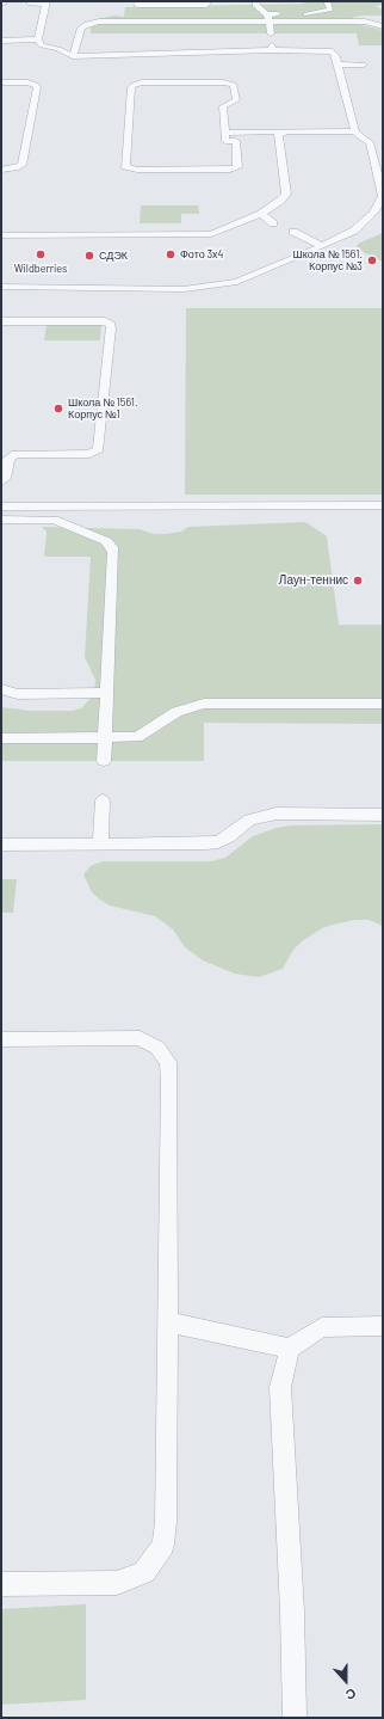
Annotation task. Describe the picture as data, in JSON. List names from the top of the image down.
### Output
{
  "places": [
    "Wildberries",
    "Фото 3х4",
    "СДЭК",
    "Школа № 1561. Корпус №3",
    "Школа № 1561. Корпус №1",
    "Лаун-теннис"
  ],
  "north": "bottom"
}
